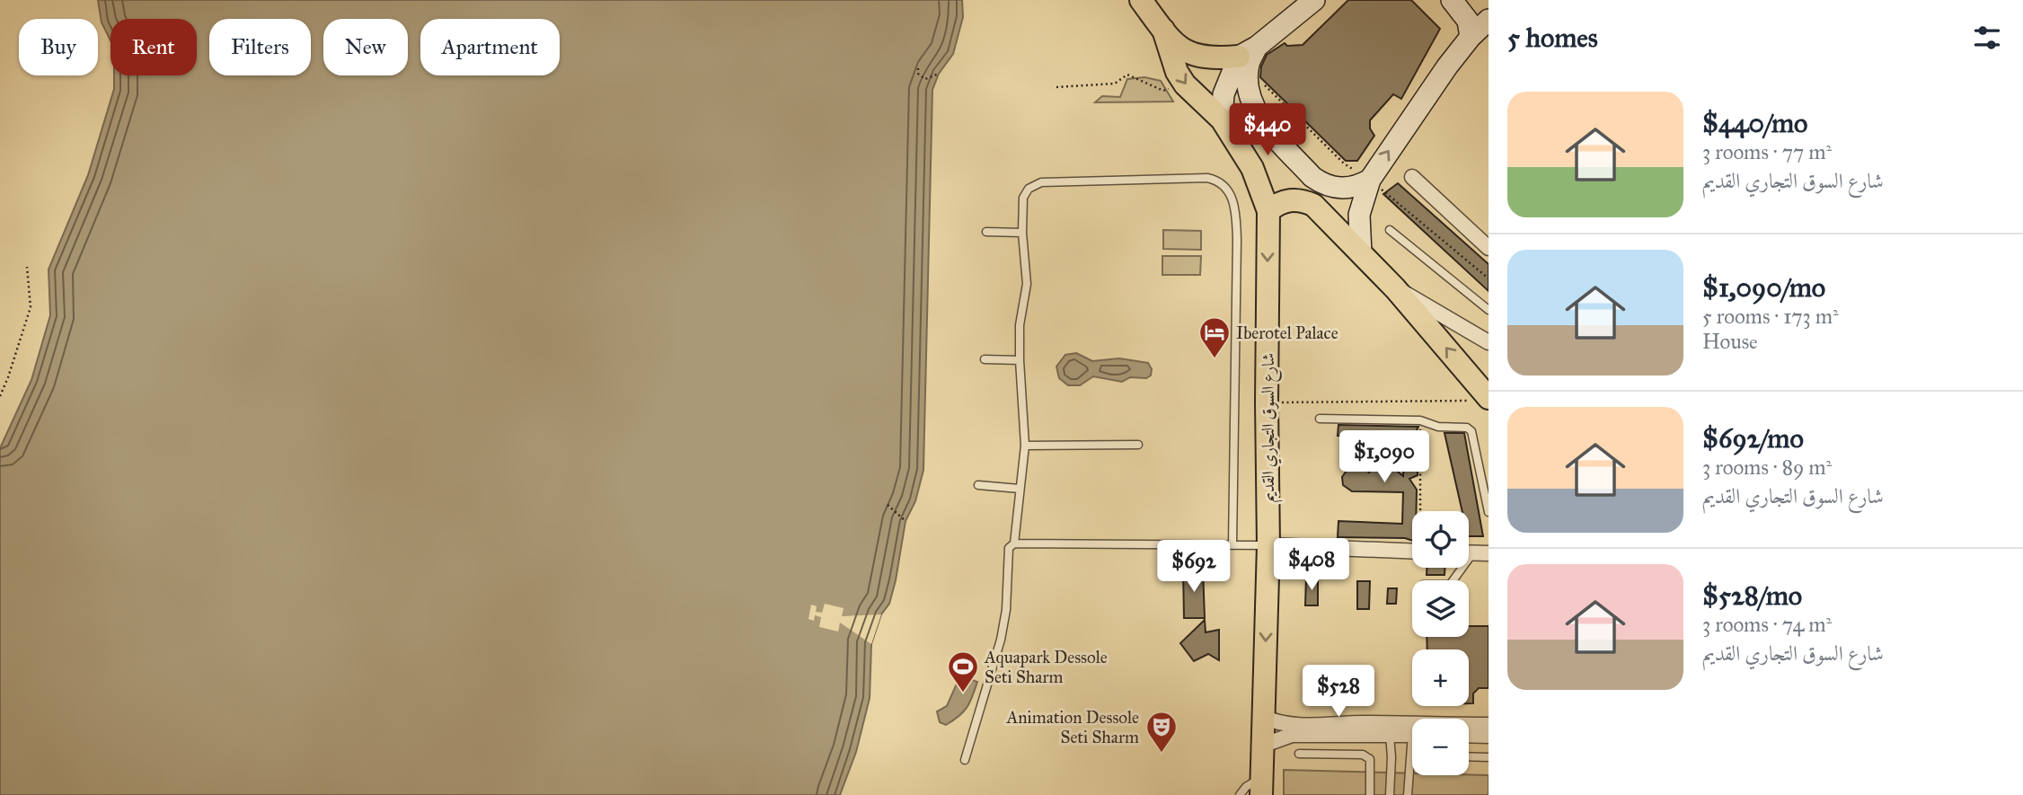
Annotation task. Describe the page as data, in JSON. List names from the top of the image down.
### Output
{
  "streets": {
    "main road": ["شارع السوق التجاري القديم"]
  },
  "one_way": ["شارع السوق التجاري القديم"],
  "places": {
    "hotel": ["Iberotel Palace"],
    "sports": ["Aquapark Dessole Seti Sharm"],
    "theatre": ["Animation Dessole Seti Sharm"]
  },
  "page": {
    "heading": "5 homes",
    "chip": [
      "Buy",
      "Rent",
      "Filters",
      "New",
      "Apartment"
    ],
    "list": [
      {
        "name": "$440/mo",
        "note": "3 rooms · 77 m² · شارع السوق التجاري القديم"
      },
      {
        "name": "$1,090/mo",
        "note": "5 rooms · 173 m² · House"
      },
      {
        "name": "$692/mo",
        "note": "3 rooms · 89 m² · شارع السوق التجاري القديم"
      },
      {
        "name": "$528/mo",
        "note": "3 rooms · 74 m² · شارع السوق التجاري القديم"
      }
    ],
    "price": [
      "$440",
      "$1,090",
      "$408",
      "$692",
      "$528"
    ],
    "map_buttons": ["+", "−"]
  }
}
